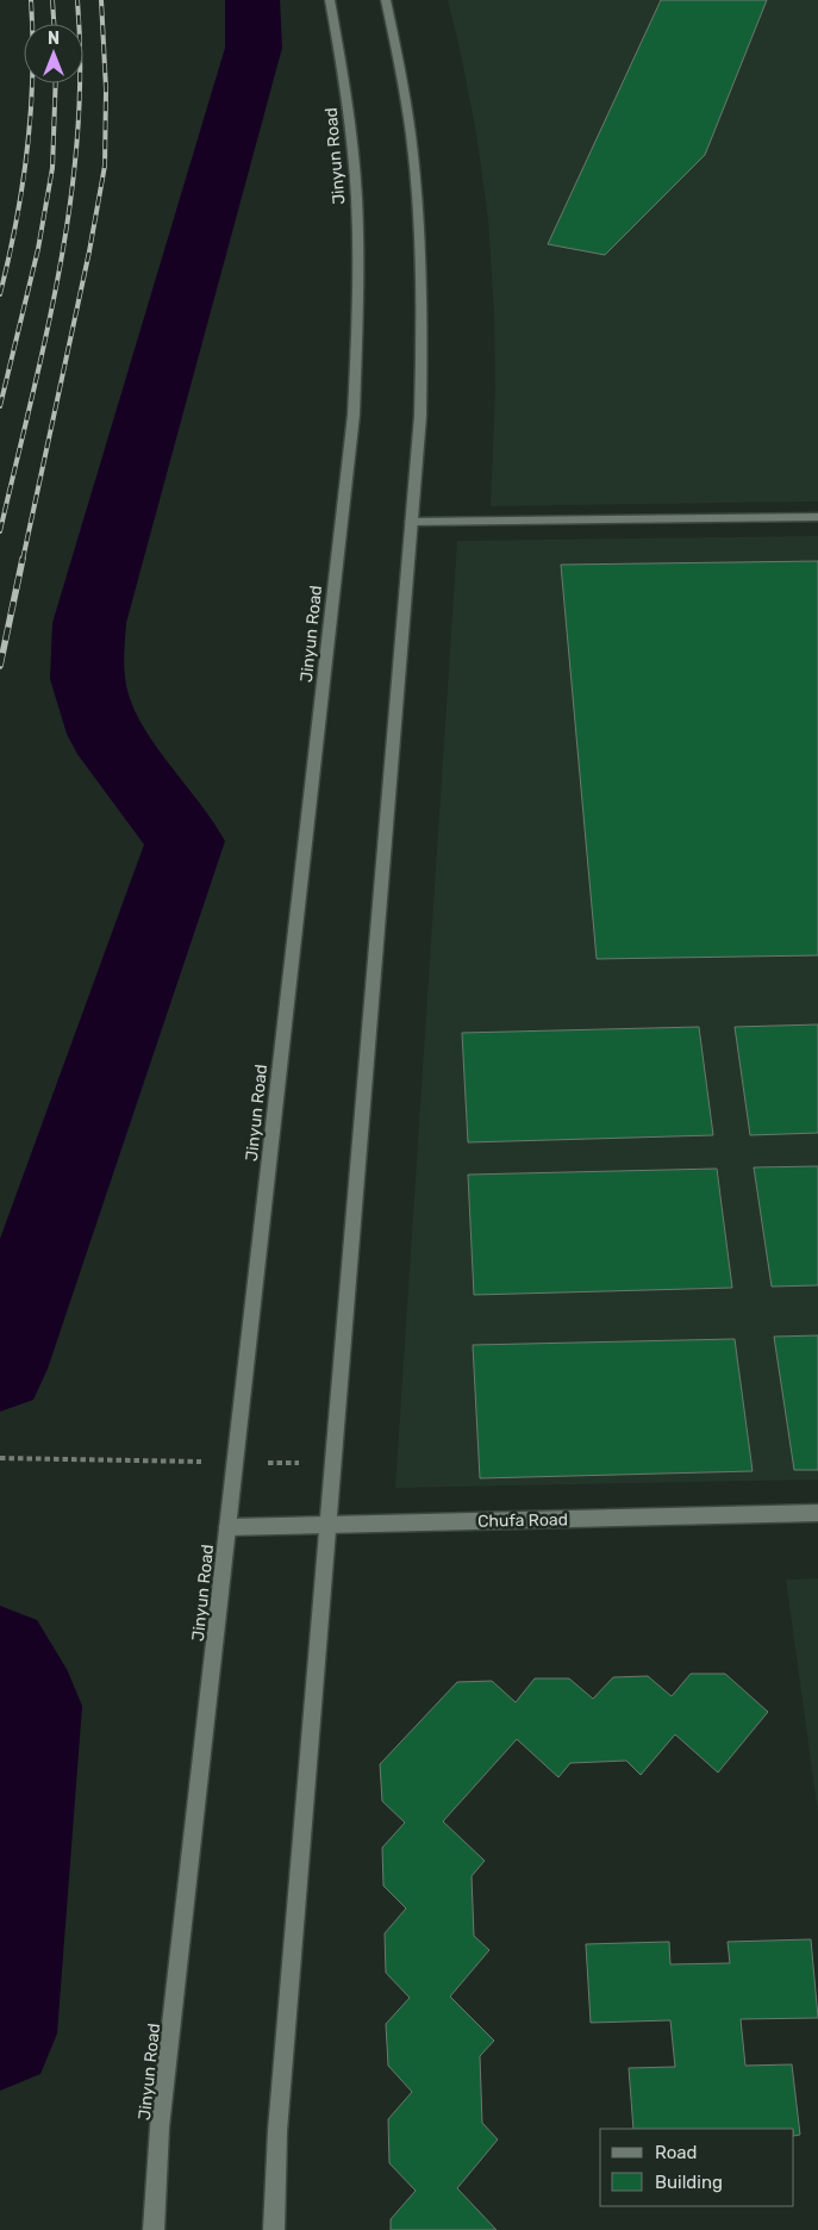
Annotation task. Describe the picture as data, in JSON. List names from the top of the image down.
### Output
{
  "streets": {
    "main road": ["Jinyun Road", "Chufa Road"]
  },
  "crossings": [
    ["Jinyun Road", "Chufa Road"]
  ],
  "legend": ["Road", "Building"],
  "north": "top"
}
